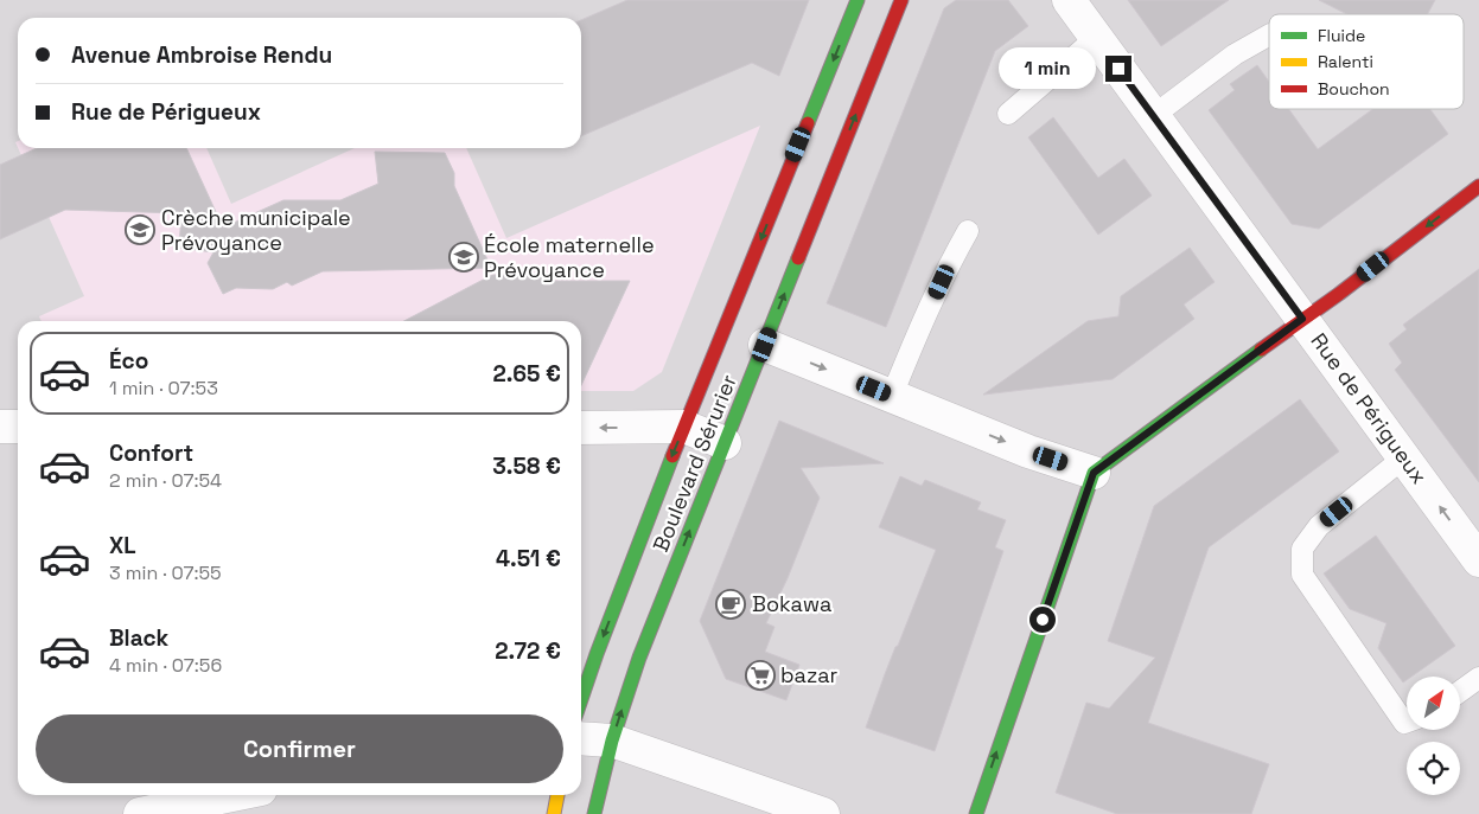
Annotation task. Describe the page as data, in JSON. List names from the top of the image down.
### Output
{
  "streets": {
    "street": ["Rue de Périgueux", "Boulevard Sérurier"]
  },
  "places": {
    "school or university": ["Crèche municipale Prévoyance", "École maternelle Prévoyance"],
    "cafe": ["Bokawa"],
    "supermarket": ["bazar"]
  },
  "legend": ["Fluide", "Ralenti", "Bouchon"],
  "north": "top right",
  "page": {
    "banner": ["Avenue Ambroise Rendu", "Rue de Périgueux"],
    "bubble": "1 min",
    "list": [
      {
        "name": "Éco",
        "note": "1 min · 07:53",
        "value": "2.65 €"
      },
      {
        "name": "Confort",
        "note": "2 min · 07:54",
        "value": "3.58 €"
      },
      {
        "name": "XL",
        "note": "3 min · 07:55",
        "value": "4.51 €"
      },
      {
        "name": "Black",
        "note": "4 min · 07:56",
        "value": "2.72 €"
      }
    ],
    "buttons": "Confirmer"
  }
}
